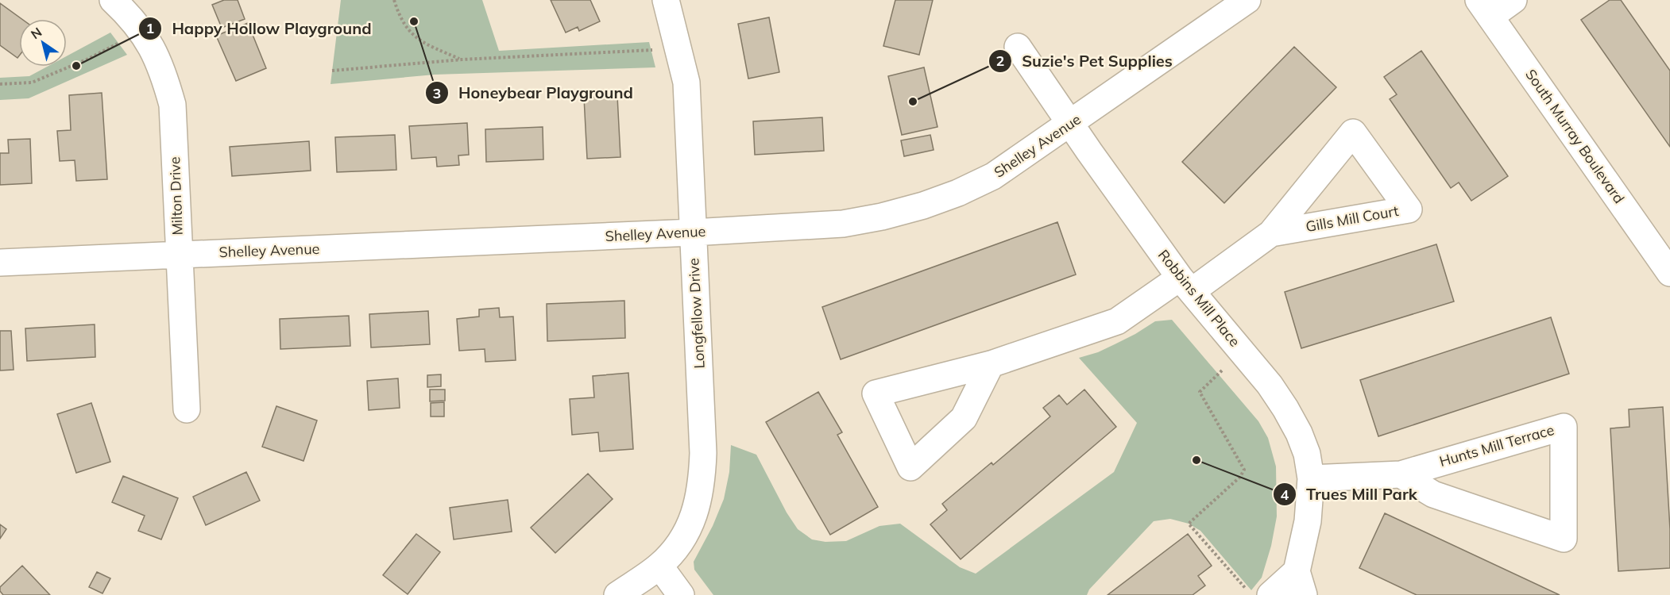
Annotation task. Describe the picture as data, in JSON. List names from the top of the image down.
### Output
{
  "streets": {
    "street": [
      "South Murray Boulevard",
      "Shelley Avenue",
      "Milton Drive",
      "Gills Mill Court",
      "Robbins Mill Place",
      "Longfellow Drive",
      "Hunts Mill Terrace"
    ]
  },
  "crossings": [
    ["Shelley Avenue", "Milton Drive"],
    ["Shelley Avenue", "Robbins Mill Place"],
    ["Shelley Avenue", "Longfellow Drive"],
    ["Gills Mill Court", "Robbins Mill Place"],
    ["Robbins Mill Place", "Hunts Mill Terrace"]
  ],
  "places": [
    "Honeybear Playground",
    "Happy Hollow Playground",
    "Suzie's Pet Supplies",
    "Trues Mill Park"
  ],
  "north": "top left"
}
